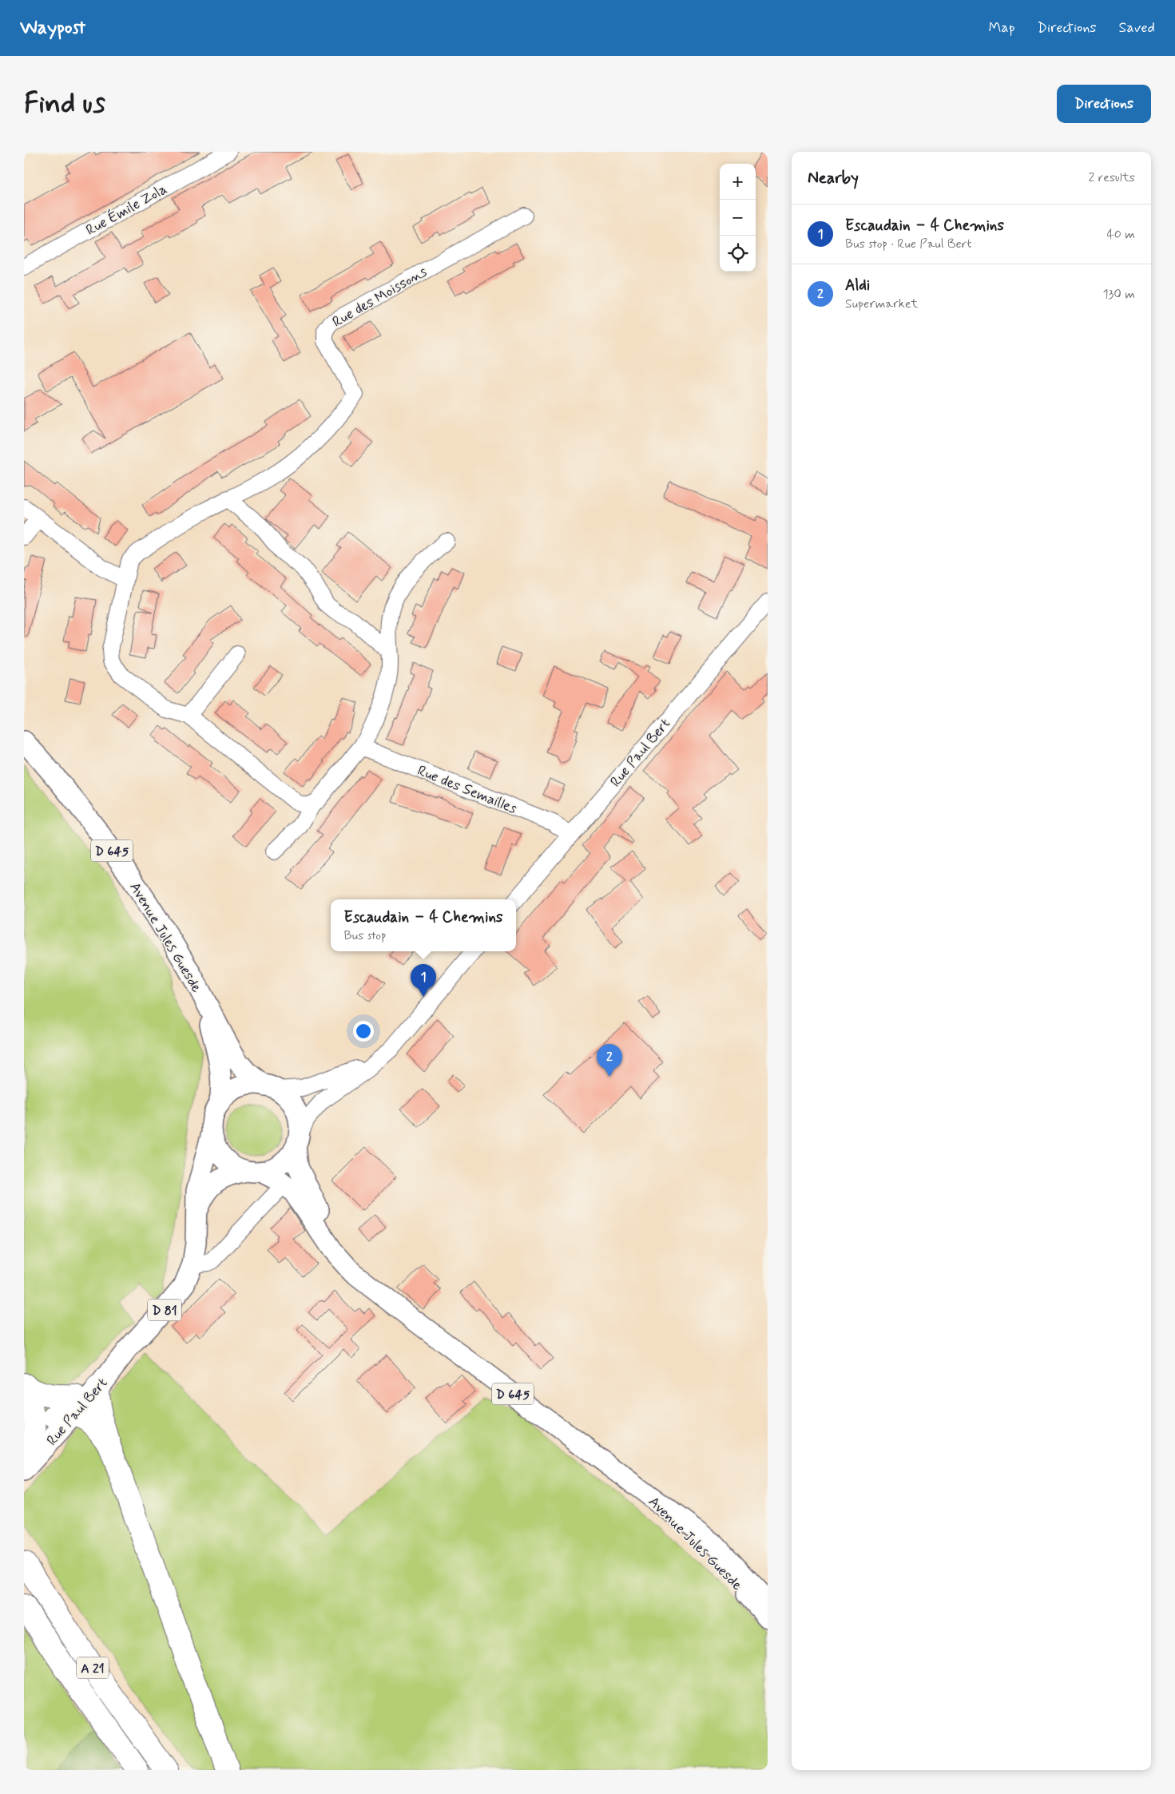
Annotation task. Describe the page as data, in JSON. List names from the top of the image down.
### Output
{
  "streets": {
    "highway": ["A 21"],
    "main road": [
      "Rue Paul Bert",
      "D 645",
      "Avenue Jules Guesde",
      "D 81"
    ],
    "street": ["Rue Émile Zola", "Rue des Moissons", "Rue des Semailles"]
  },
  "crossings": [
    ["Rue Paul Bert", "Rue des Semailles"],
    ["Rue Paul Bert", "Avenue Jules Guesde"]
  ],
  "page": {
    "header": "Waypost",
    "nav": ["Map", "Directions", "Saved"],
    "buttons": "Directions",
    "title": "Find us",
    "heading": ["Nearby", "2 results"],
    "map_buttons": ["+", "−"],
    "list": [
      {
        "mark": "1",
        "name": "Escaudain – 4 Chemins",
        "note": "Bus stop · Rue Paul Bert",
        "value": "40 m"
      },
      {
        "mark": "2",
        "name": "Aldi",
        "note": "Supermarket",
        "value": "130 m"
      }
    ],
    "popup": ["Escaudain – 4 Chemins", "Bus stop"],
    "pins": ["1", "2"]
  }
}
